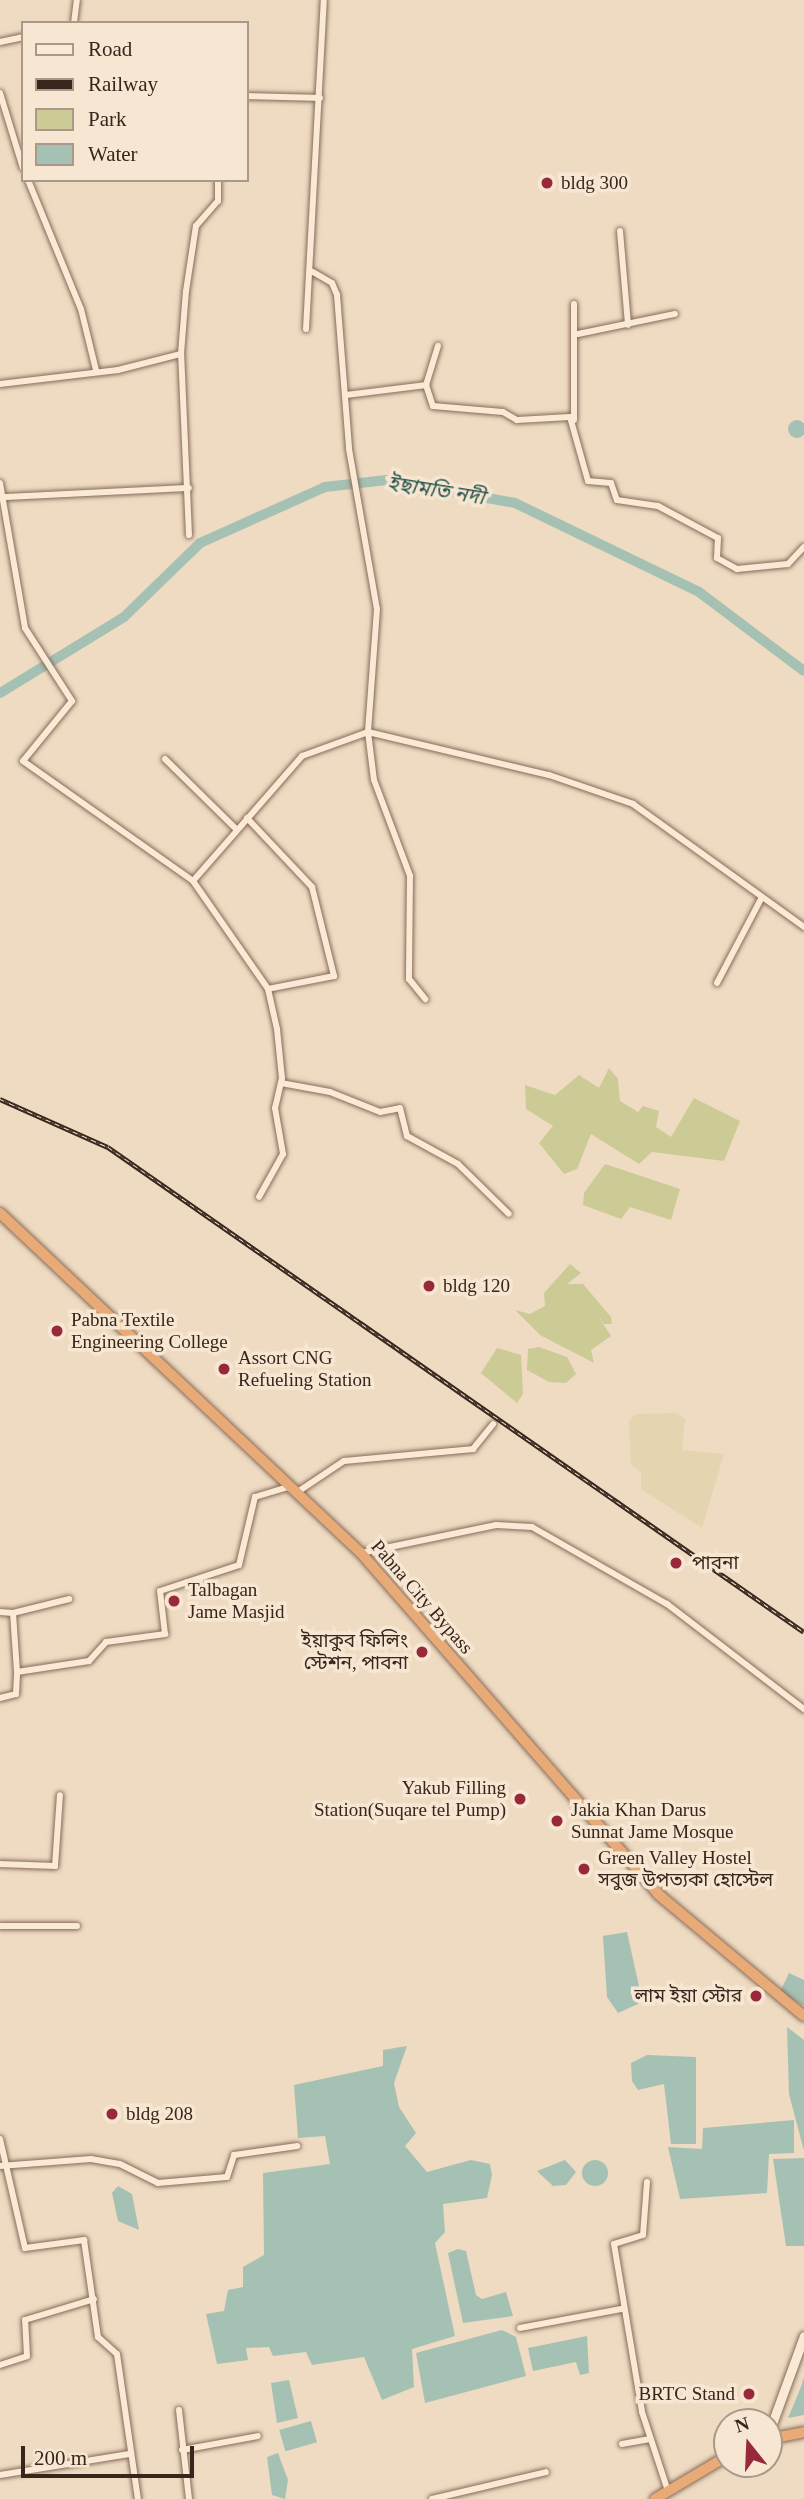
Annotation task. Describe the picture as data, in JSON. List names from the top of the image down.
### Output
{
  "streets": {
    "highway": ["Pabna City Bypass"]
  },
  "water": ["ইছামতি নদী"],
  "places": [
    "bldg 300",
    "bldg 120",
    "Pabna Textile Engineering College",
    "Assort CNG Refueling Station",
    "পাবনা",
    "Talbagan Jame Masjid",
    "ইয়াকুব ফিলিং স্টেশন, পাবনা",
    "Yakub Filling Station(Suqare tel Pump)",
    "Jakia Khan Darus Sunnat Jame Mosque",
    "Green Valley Hostel সবুজ উপত্যকা হোস্টেল",
    "লাম ইয়া স্টোর",
    "bldg 208",
    "BRTC Stand"
  ],
  "legend": [
    "Road",
    "Railway",
    "Park",
    "Water"
  ],
  "scale_bar": "200 m",
  "north": "top"
}
